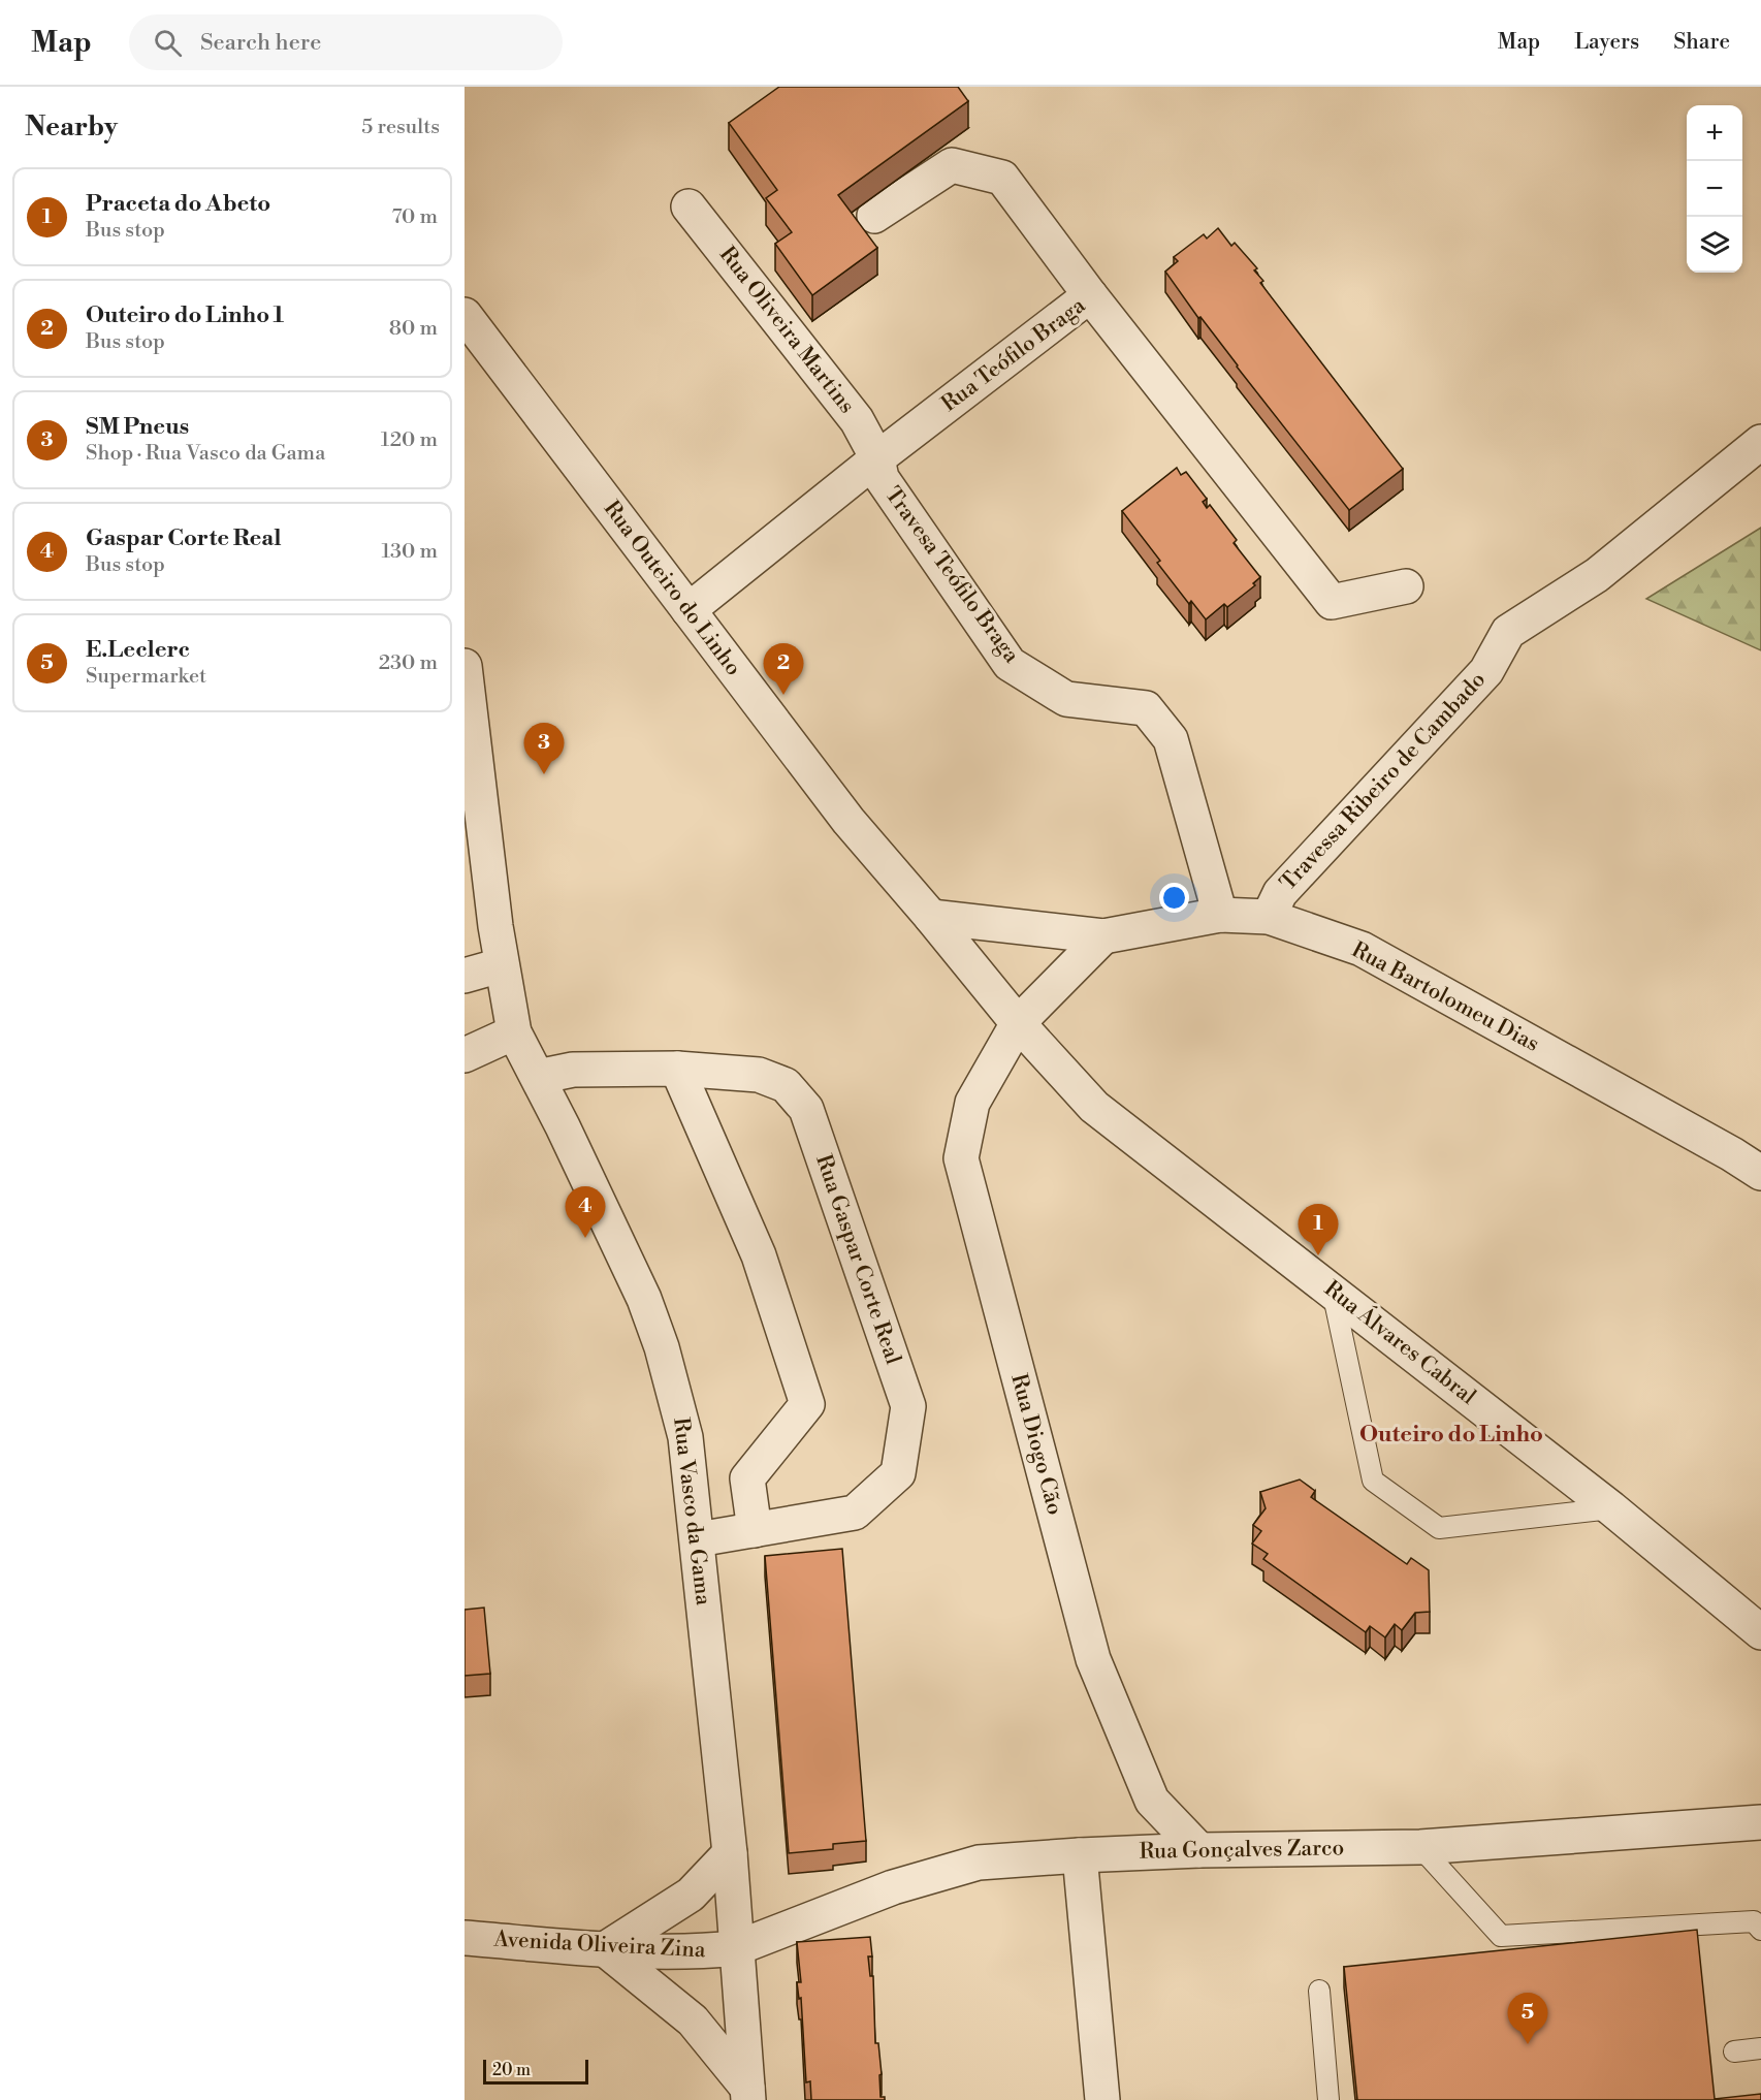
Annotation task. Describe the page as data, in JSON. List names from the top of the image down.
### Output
{
  "streets": {
    "street": [
      "Rua Oliveira Martins",
      "Rua Teófilo Braga",
      "Travesa Teófilo Braga",
      "Rua Outeiro do Linho",
      "Travessa Ribeiro de Cambado",
      "Rua Bartolomeu Dias",
      "Rua Gaspar Corte Real",
      "Rua Álvares Cabral",
      "Rua Diogo Cão",
      "Rua Vasco da Gama",
      "Rua Gonçalves Zarco",
      "Avenida Oliveira Zina"
    ]
  },
  "crossings": [
    ["Rua Oliveira Martins", "Rua Teófilo Braga"],
    ["Rua Oliveira Martins", "Travesa Teófilo Braga"],
    ["Rua Teófilo Braga", "Travesa Teófilo Braga"],
    ["Rua Teófilo Braga", "Rua Outeiro do Linho"],
    ["Travesa Teófilo Braga", "Rua Bartolomeu Dias"],
    ["Rua Outeiro do Linho", "Rua Bartolomeu Dias"],
    ["Rua Outeiro do Linho", "Rua Álvares Cabral"],
    ["Rua Outeiro do Linho", "Rua Diogo Cão"],
    ["Travessa Ribeiro de Cambado", "Rua Bartolomeu Dias"],
    ["Rua Bartolomeu Dias", "Rua Diogo Cão"],
    ["Rua Gaspar Corte Real", "Rua Vasco da Gama"],
    ["Rua Álvares Cabral", "Rua Diogo Cão"],
    ["Rua Diogo Cão", "Rua Gonçalves Zarco"],
    ["Rua Vasco da Gama", "Rua Gonçalves Zarco"],
    ["Rua Vasco da Gama", "Avenida Oliveira Zina"],
    ["Rua Gonçalves Zarco", "Avenida Oliveira Zina"]
  ],
  "districts": ["Outeiro do Linho"],
  "scale_bar": "20 m",
  "page": {
    "header": "Map",
    "search": "Search here",
    "nav": ["Map", "Layers", "Share"],
    "heading": ["Nearby", "5 results"],
    "map_buttons": ["+", "−"],
    "list": [
      {
        "mark": "1",
        "name": "Praceta do Abeto",
        "note": "Bus stop",
        "value": "70 m"
      },
      {
        "mark": "2",
        "name": "Outeiro do Linho 1",
        "note": "Bus stop",
        "value": "80 m"
      },
      {
        "mark": "3",
        "name": "SM Pneus",
        "note": "Shop · Rua Vasco da Gama",
        "value": "120 m"
      },
      {
        "mark": "4",
        "name": "Gaspar Corte Real",
        "note": "Bus stop",
        "value": "130 m"
      },
      {
        "mark": "5",
        "name": "E.Leclerc",
        "note": "Supermarket",
        "value": "230 m"
      }
    ],
    "pins": [
      "2",
      "3",
      "4",
      "1",
      "5"
    ],
    "scale": "20 m"
  }
}
